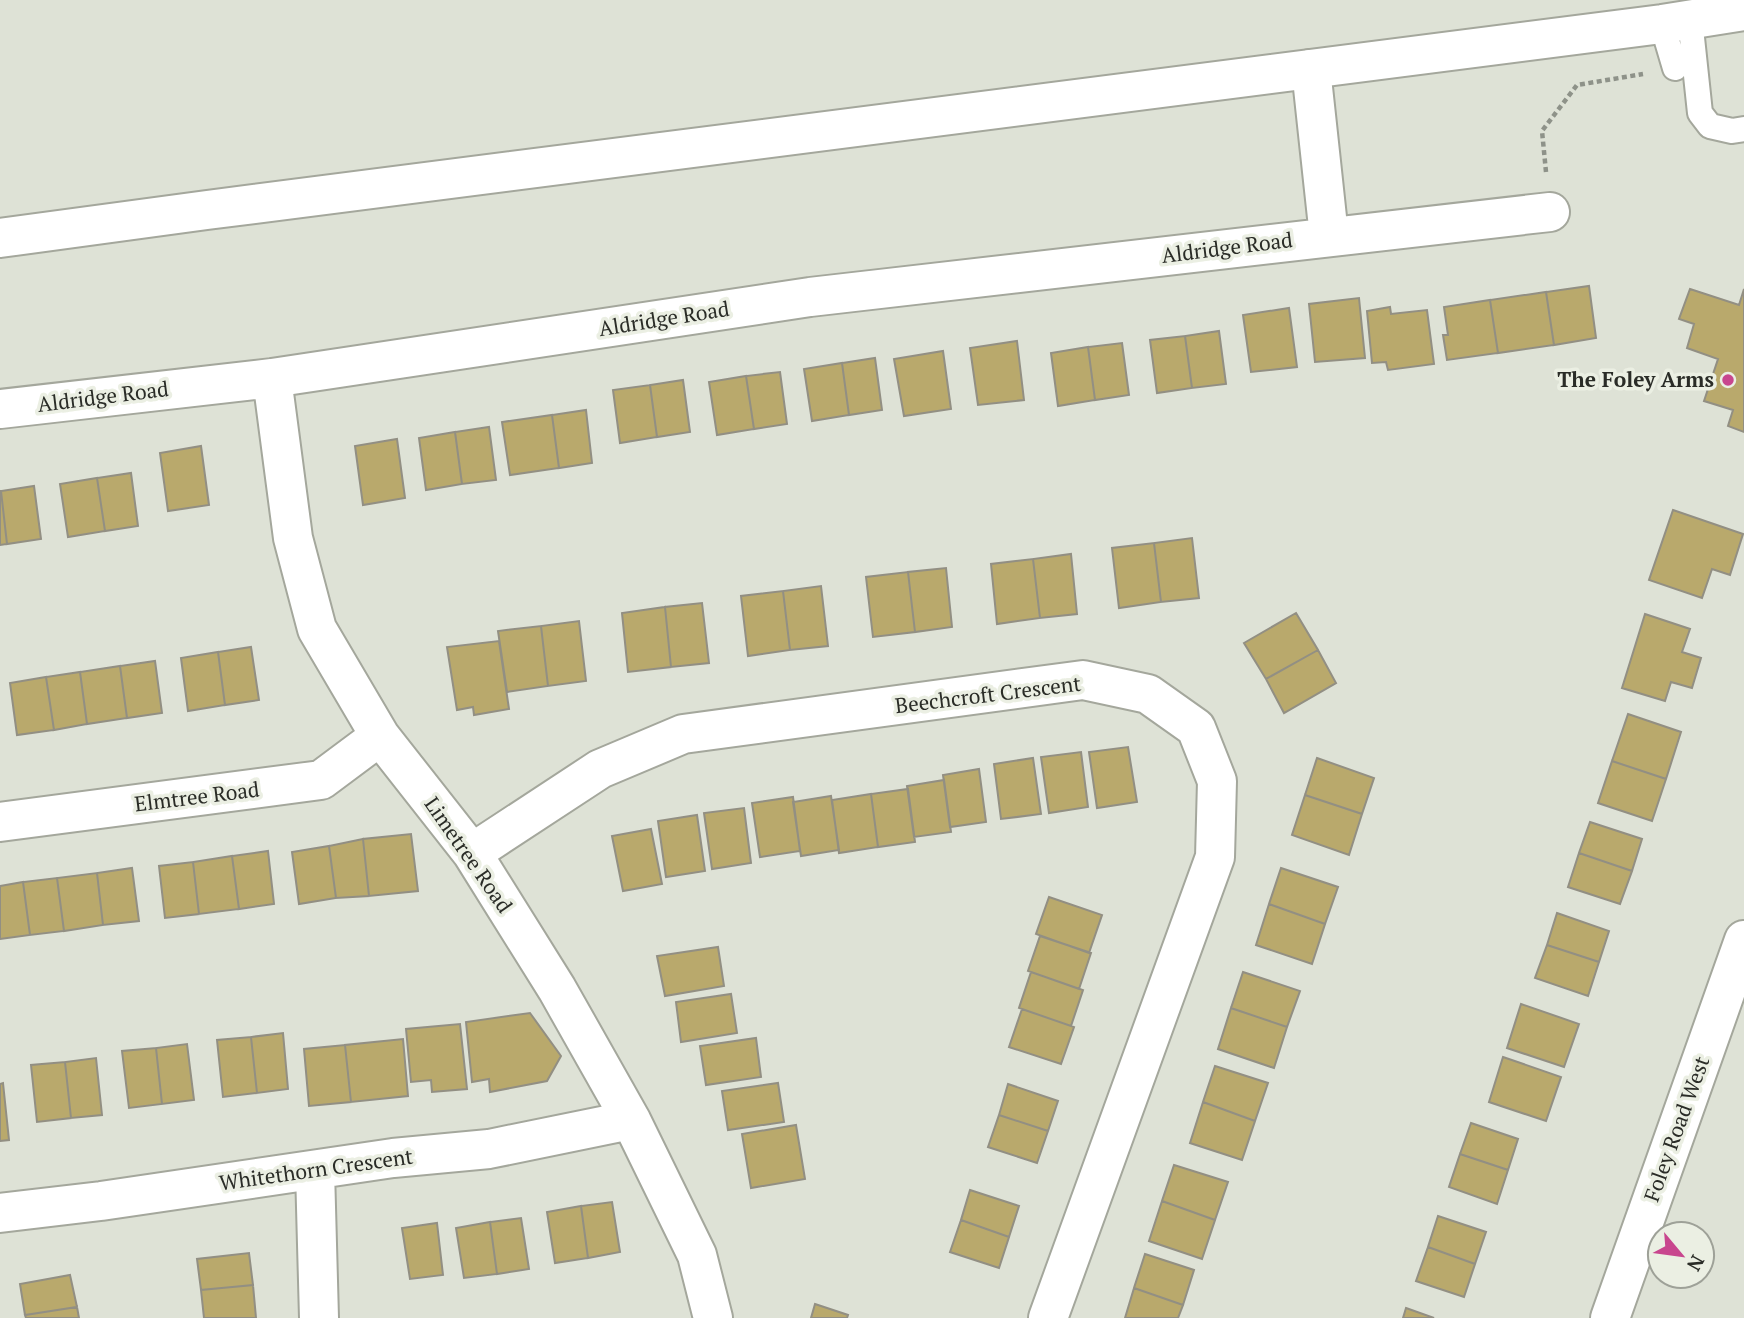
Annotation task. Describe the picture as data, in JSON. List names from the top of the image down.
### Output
{
  "streets": {
    "street": [
      "Aldridge Road",
      "Beechcroft Crescent",
      "Elmtree Road",
      "Limetree Road",
      "Foley Road West",
      "Whitethorn Crescent"
    ]
  },
  "crossings": [
    ["Aldridge Road", "Limetree Road"],
    ["Beechcroft Crescent", "Limetree Road"],
    ["Elmtree Road", "Limetree Road"],
    ["Limetree Road", "Whitethorn Crescent"]
  ],
  "places": ["The Foley Arms"],
  "north": "bottom right"
}
